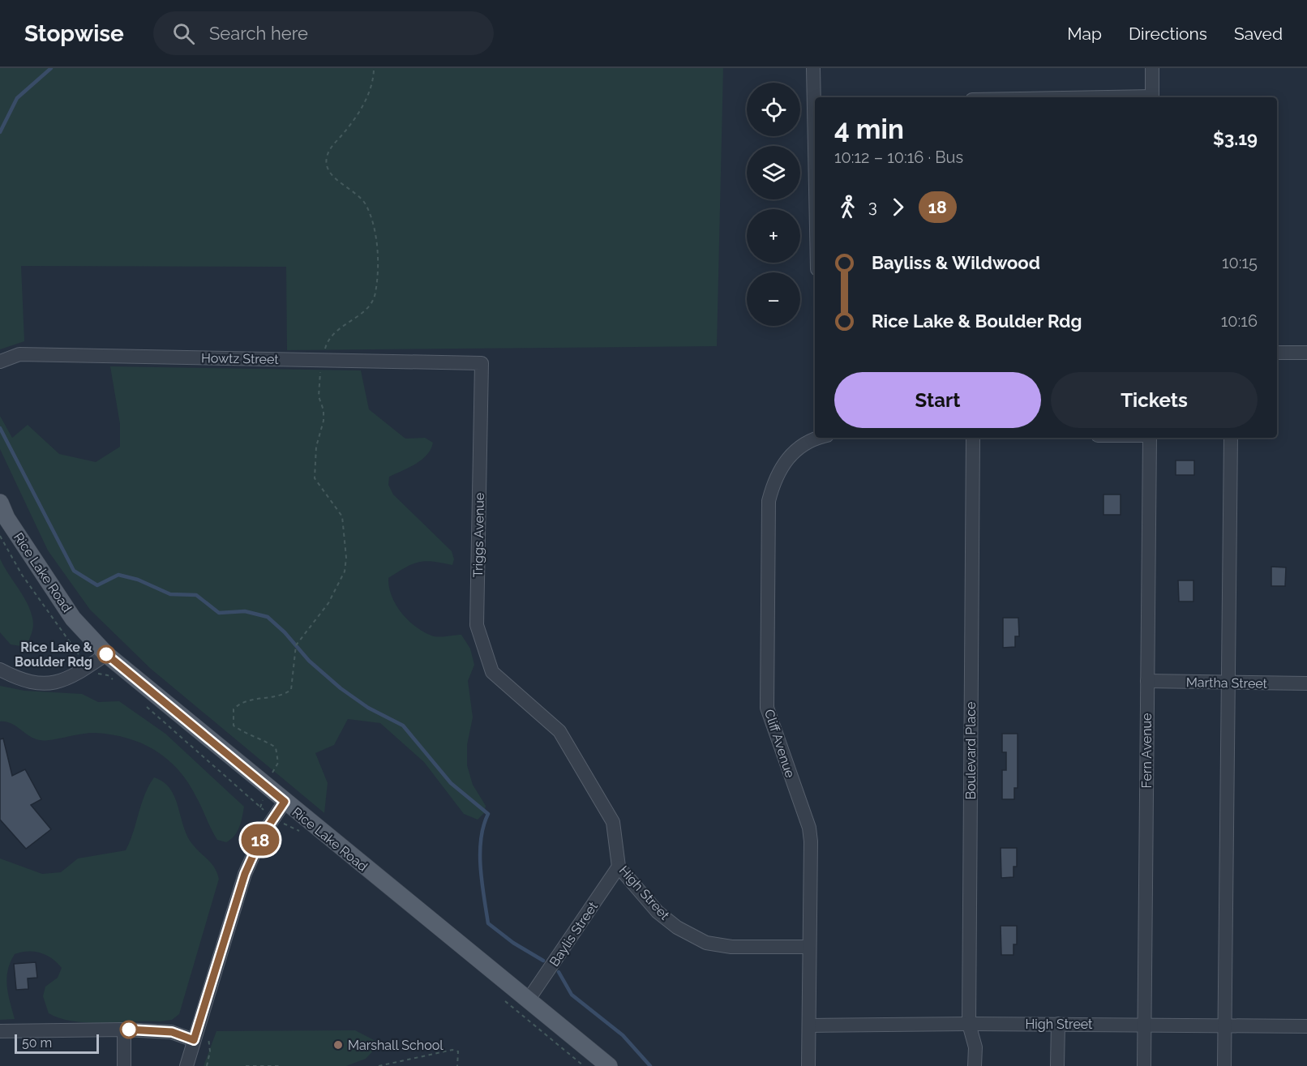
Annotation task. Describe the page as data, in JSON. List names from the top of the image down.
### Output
{
  "streets": {
    "main road": ["Rice Lake Road"],
    "street": [
      "Howtz Street",
      "Triggs Avenue",
      "Martha Street",
      "Cliff Avenue",
      "Boulevard Place",
      "Fern Avenue",
      "High Street",
      "Baylis Street"
    ]
  },
  "crossings": [
    ["Howtz Street", "Triggs Avenue"],
    ["Triggs Avenue", "High Street"],
    ["Rice Lake Road", "Baylis Street"],
    ["Martha Street", "Fern Avenue"],
    ["Cliff Avenue", "High Street"],
    ["Boulevard Place", "High Street"],
    ["Fern Avenue", "High Street"],
    ["High Street", "Baylis Street"]
  ],
  "places": ["Rice Lake & Boulder Rdg", "Marshall School"],
  "lines": ["bus line 18"],
  "scale_bar": "50 m",
  "page": {
    "header": "Stopwise",
    "search": "Search here",
    "nav": ["Map", "Directions", "Saved"],
    "on_map": "18",
    "map_buttons": ["+", "−"],
    "heading": ["4 min", "10:12 – 10:16 · Bus", "$3.19"],
    "legs": ["3", "18"],
    "list": [
      {
        "name": "Bayliss & Wildwood",
        "value": "10:15"
      },
      {
        "name": "Rice Lake & Boulder Rdg",
        "value": "10:16"
      }
    ],
    "buttons": ["Start", "Tickets"],
    "scale": "50 m"
  }
}
